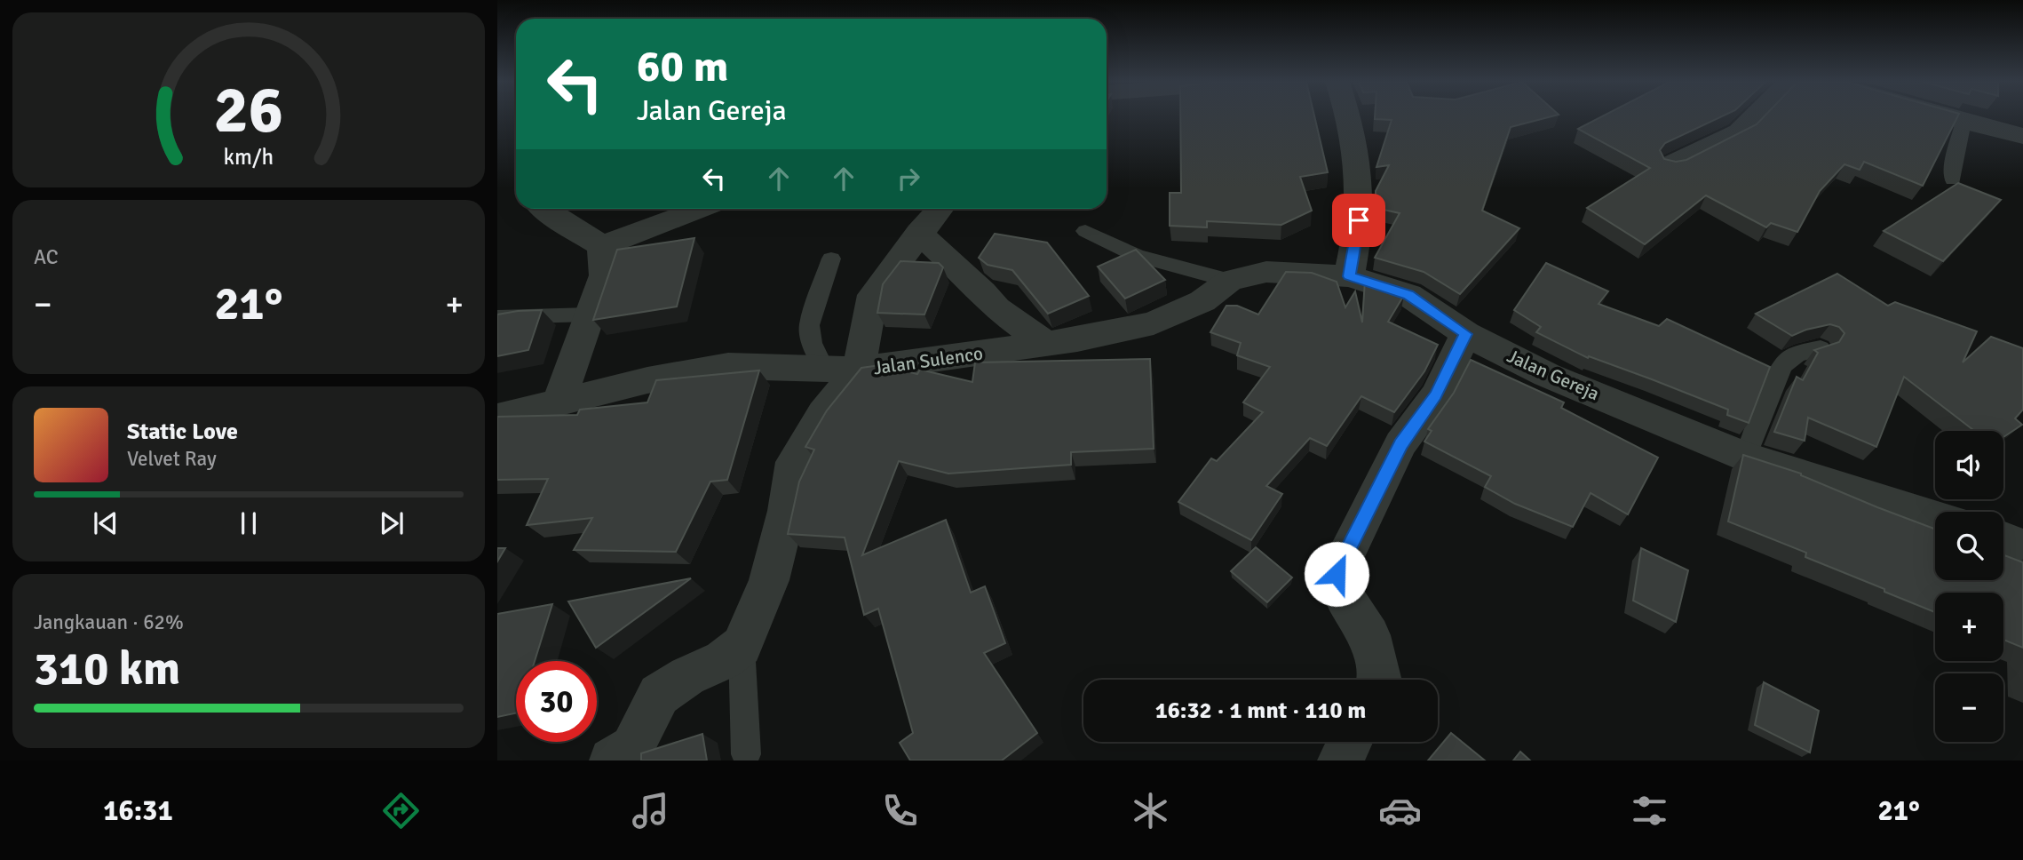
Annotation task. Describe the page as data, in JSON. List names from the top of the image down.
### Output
{
  "streets": {
    "street": ["Jalan Sulenco", "Jalan Gereja"]
  },
  "crossings": [
    ["Jalan Sulenco", "Jalan Gereja"]
  ],
  "page": {
    "turn": ["60 m", "Jalan Gereja"],
    "tile": [
      "AC",
      ["Jangkauan · 62%", "310 km"]
    ],
    "heat": ["−", "21°", "+"],
    "song": ["Static Love", "Velvet Ray"],
    "map_buttons": ["+", "−"],
    "limit": "30",
    "trip": "16:32 · 1 mnt · 110 m",
    "tabs": ["16:31", "21°"],
    "gauge": ["26", "km/h"]
  }
}
